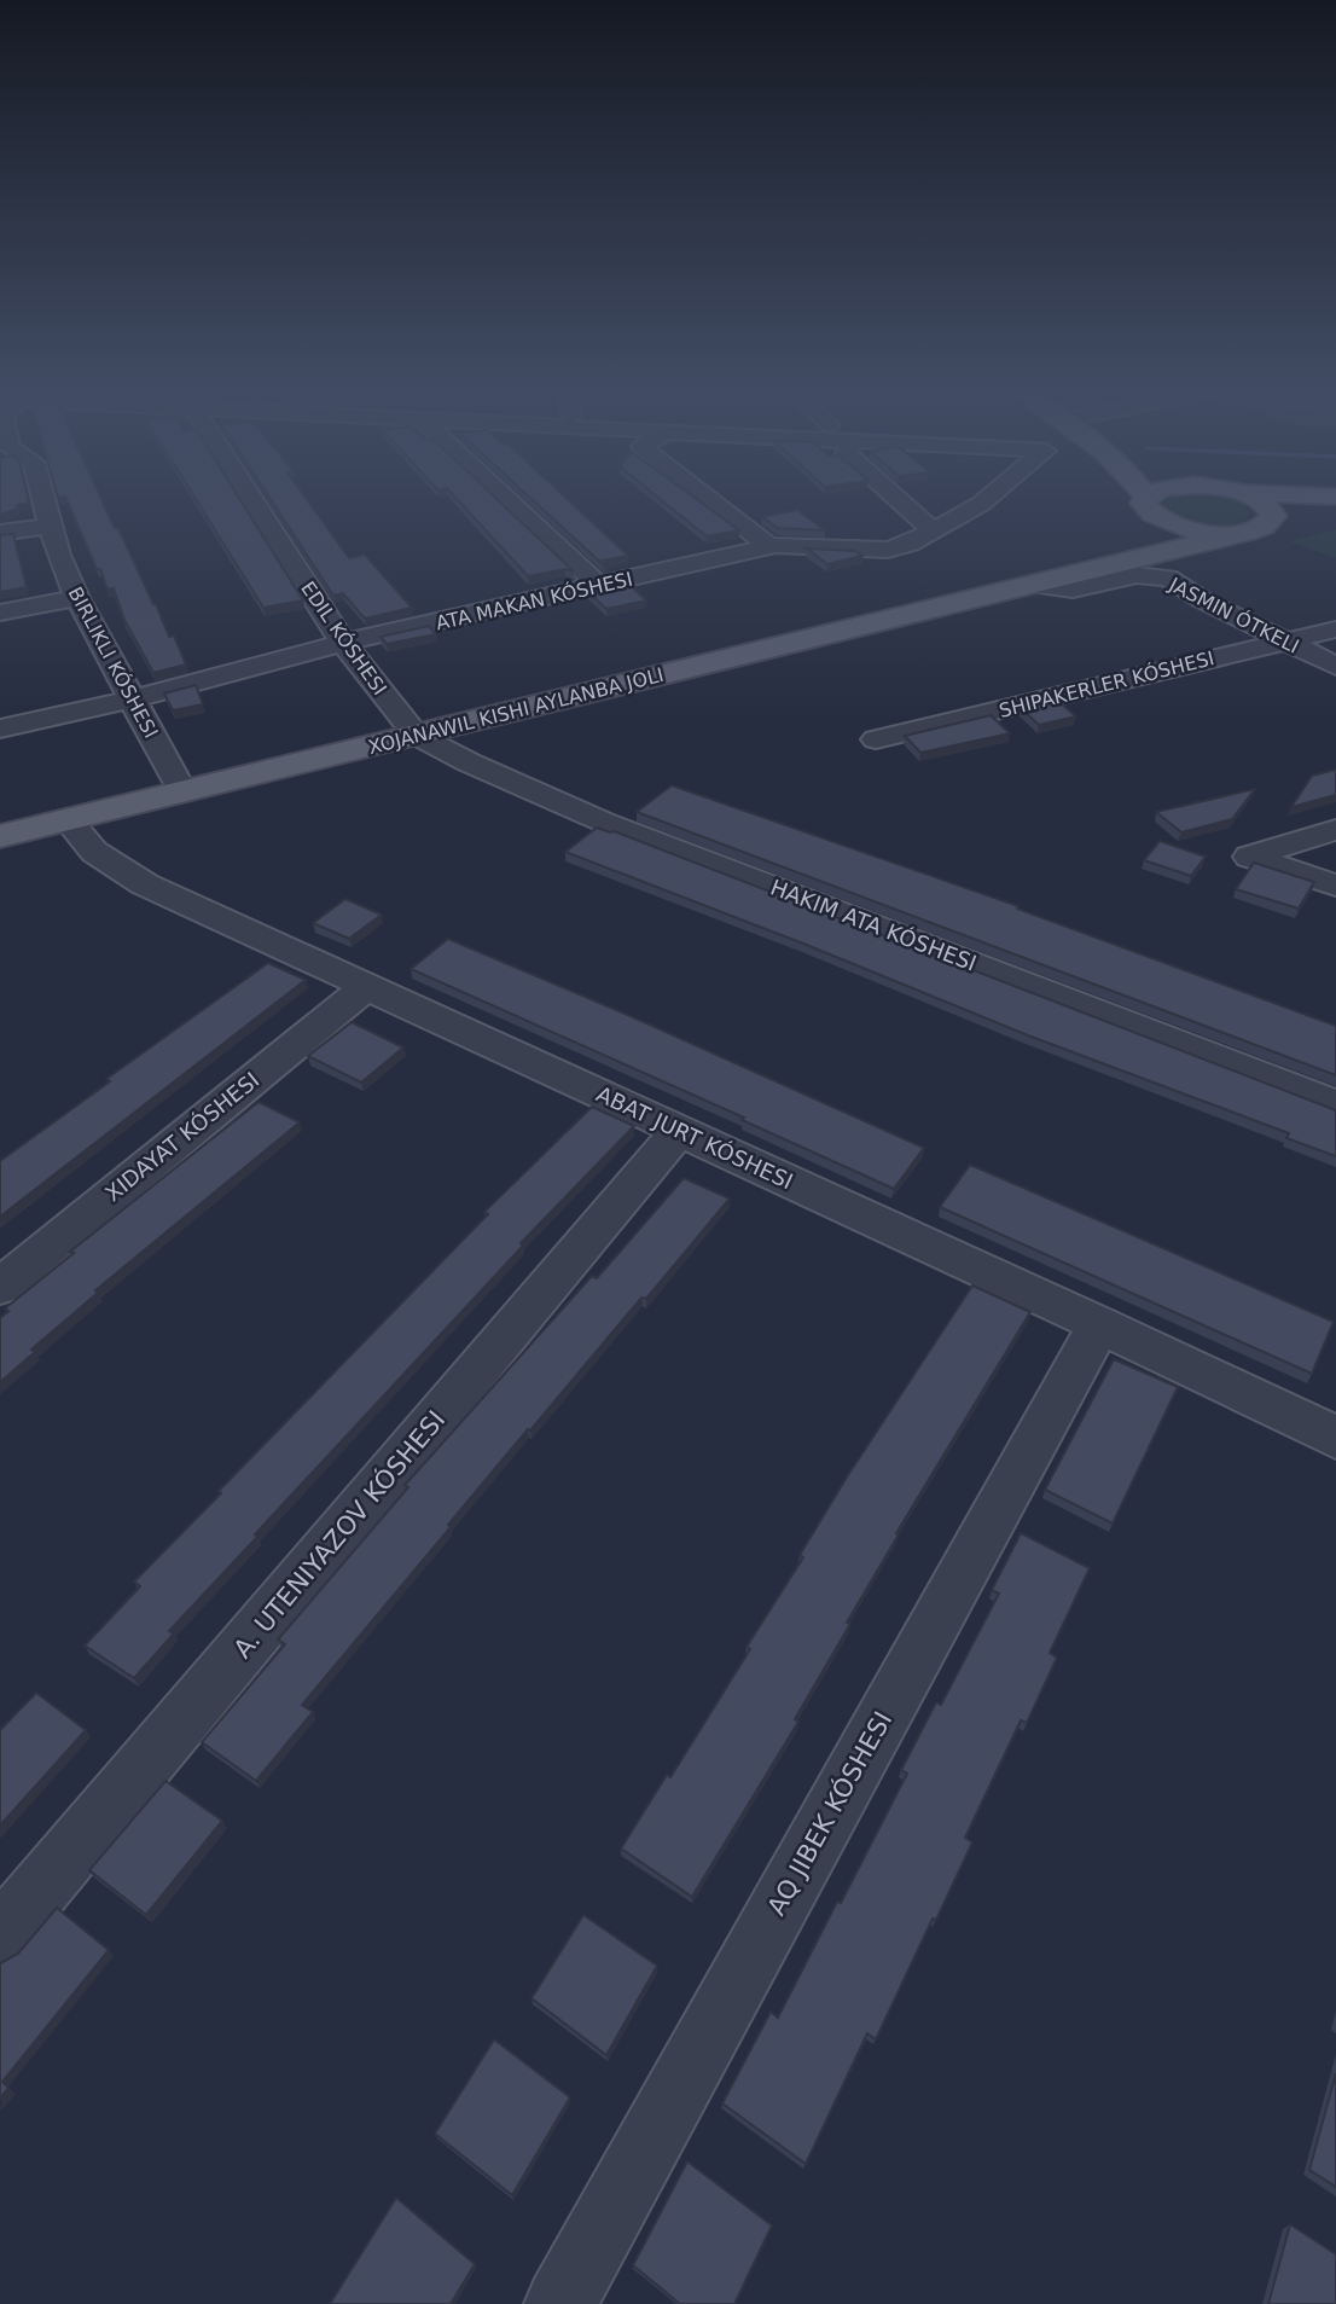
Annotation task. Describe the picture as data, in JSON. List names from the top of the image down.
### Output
{
  "streets": {
    "street": [
      "ATA MAKAN KÓSHESI",
      "JASMIN ÓTKELI",
      "EDIL KÓSHESI",
      "BIRLIKLI KÓSHESI",
      "SHIPAKERLER KÓSHESI",
      "HAKIM ATA KÓSHESI",
      "XIDAYAT KÓSHESI",
      "ABAT JURT KÓSHESI",
      "A. UTENIYAZOV KÓSHESI",
      "AQ JIBEK KÓSHESI"
    ]
  },
  "crossings": [
    ["ATA MAKAN KÓSHESI", "EDIL KÓSHESI"],
    ["ATA MAKAN KÓSHESI", "BIRLIKLI KÓSHESI"],
    ["JASMIN ÓTKELI", "SHIPAKERLER KÓSHESI"],
    ["EDIL KÓSHESI", "HAKIM ATA KÓSHESI"],
    ["XIDAYAT KÓSHESI", "ABAT JURT KÓSHESI"],
    ["ABAT JURT KÓSHESI", "A. UTENIYAZOV KÓSHESI"],
    ["ABAT JURT KÓSHESI", "AQ JIBEK KÓSHESI"]
  ]
}
